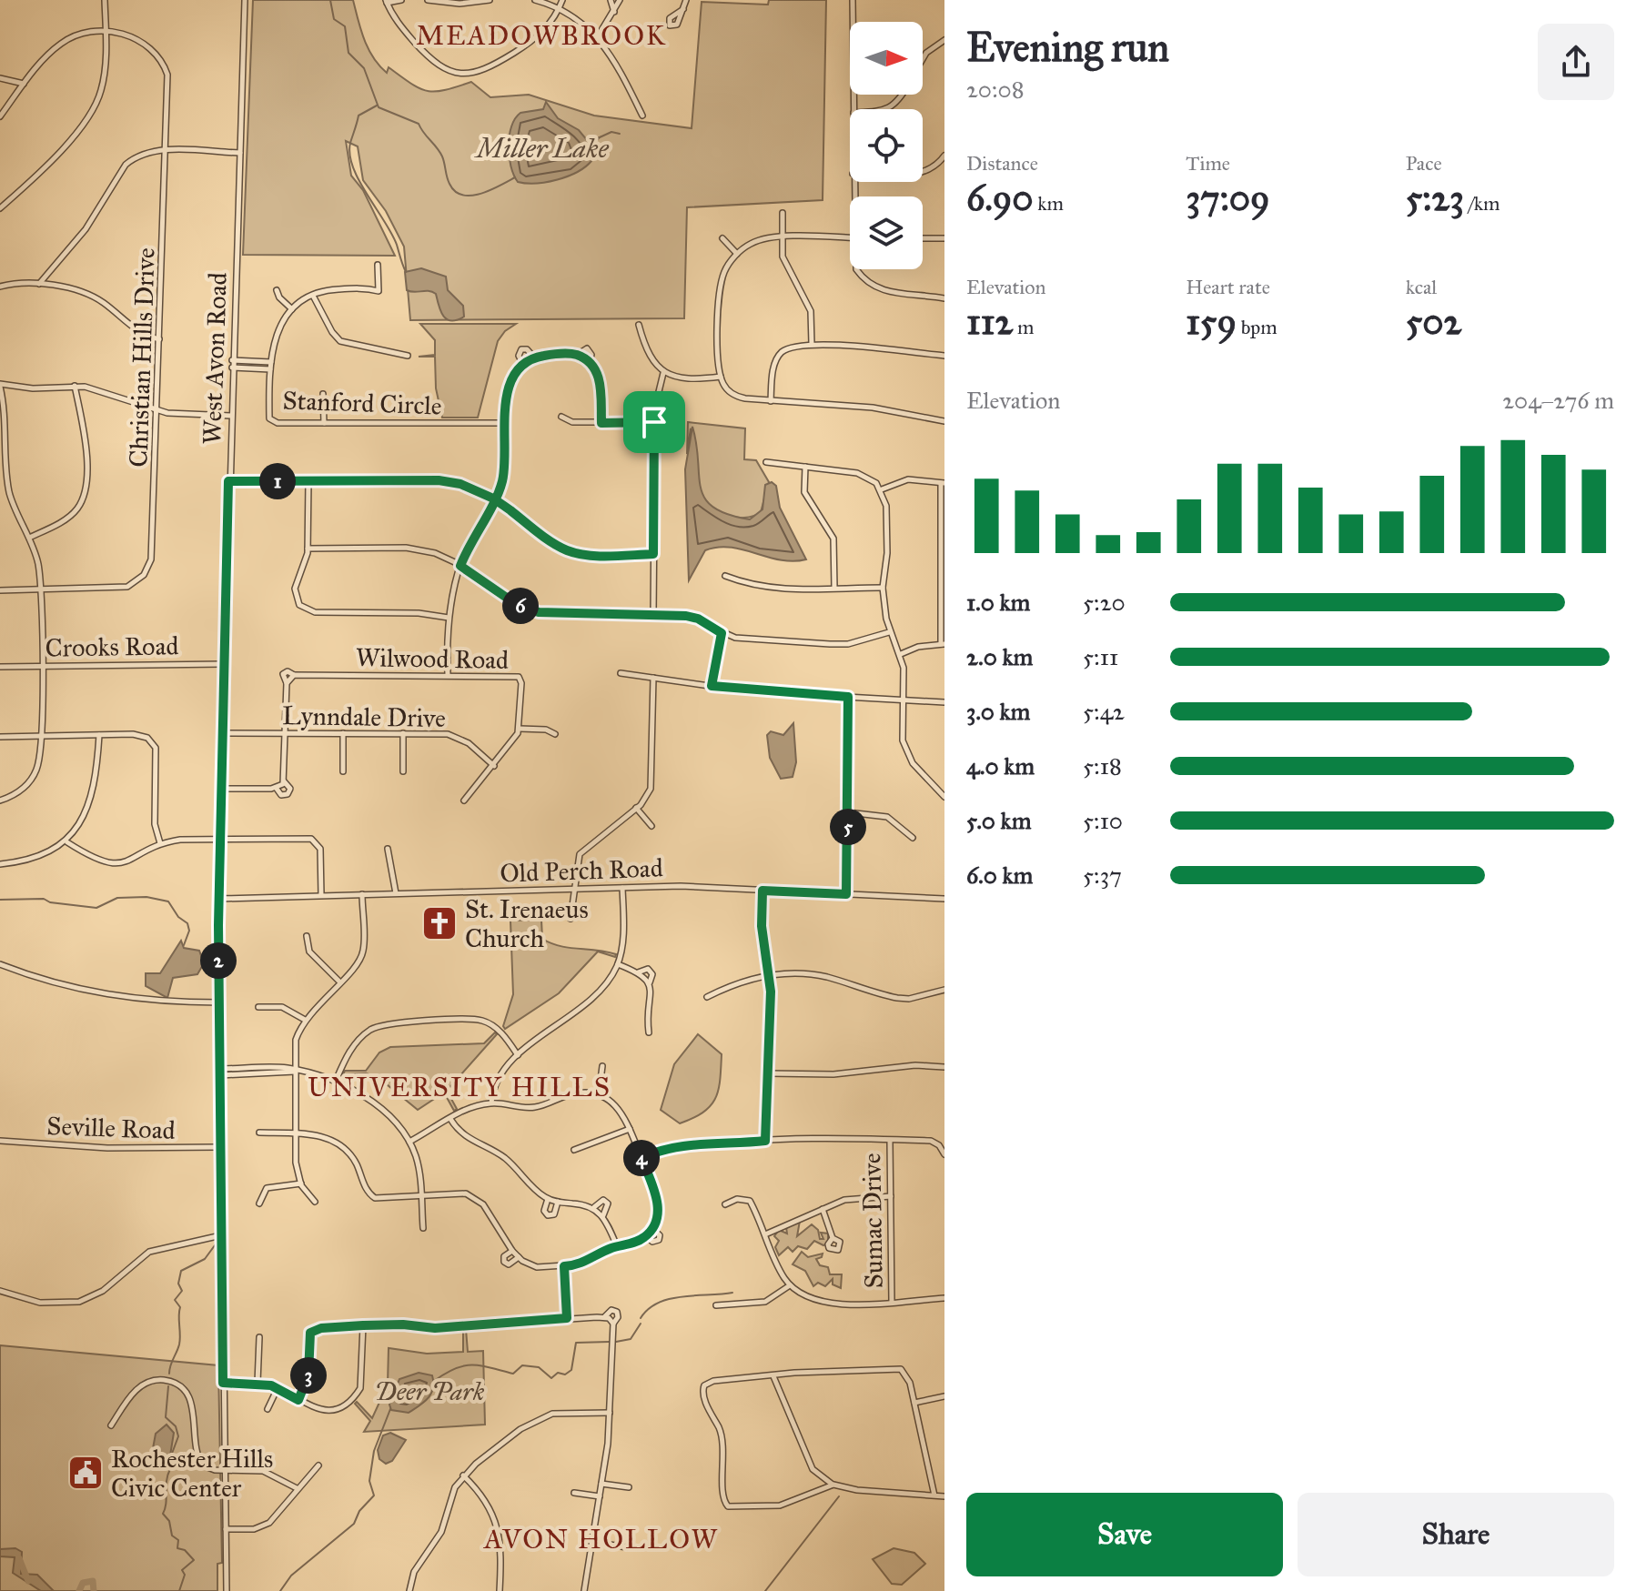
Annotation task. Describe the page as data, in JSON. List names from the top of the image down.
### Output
{
  "streets": {
    "street": [
      "Christian Hills Drive",
      "West Avon Road",
      "Stanford Circle",
      "Crooks Road",
      "Wilwood Road",
      "Lynndale Drive",
      "Old Perch Road",
      "Seville Road",
      "Sumac Drive"
    ]
  },
  "crossings": [
    ["West Avon Road", "Stanford Circle"],
    ["West Avon Road", "Crooks Road"],
    ["West Avon Road", "Lynndale Drive"],
    ["West Avon Road", "Old Perch Road"],
    ["West Avon Road", "Seville Road"],
    ["Wilwood Road", "Lynndale Drive"]
  ],
  "districts": ["MEADOWBROOK", "UNIVERSITY HILLS", "AVON HOLLOW"],
  "water": ["Miller Lake"],
  "parks": ["Deer Park"],
  "places": {
    "church": ["St. Irenaeus Church"],
    "public building": ["Rochester Hills Civic Center"]
  },
  "north": "right",
  "page": {
    "heading": ["Evening run", "20:08"],
    "stats": [
      ["Distance", "6.90 km"],
      ["Time", "37:09"],
      ["Pace", "5:23 /km"],
      ["Elevation", "112 m"],
      ["Heart rate", "159 bpm"],
      ["kcal", "502"]
    ],
    "chart": ["Elevation", "204–276 m"],
    "pins": [
      "1",
      "6",
      "5",
      "2",
      "4",
      "3"
    ],
    "list": [
      {
        "name": "1.0 km",
        "note": "5:20"
      },
      {
        "name": "2.0 km",
        "note": "5:11"
      },
      {
        "name": "3.0 km",
        "note": "5:42"
      },
      {
        "name": "4.0 km",
        "note": "5:18"
      },
      {
        "name": "5.0 km",
        "note": "5:10"
      },
      {
        "name": "6.0 km",
        "note": "5:37"
      }
    ],
    "buttons": ["Save", "Share"]
  }
}
